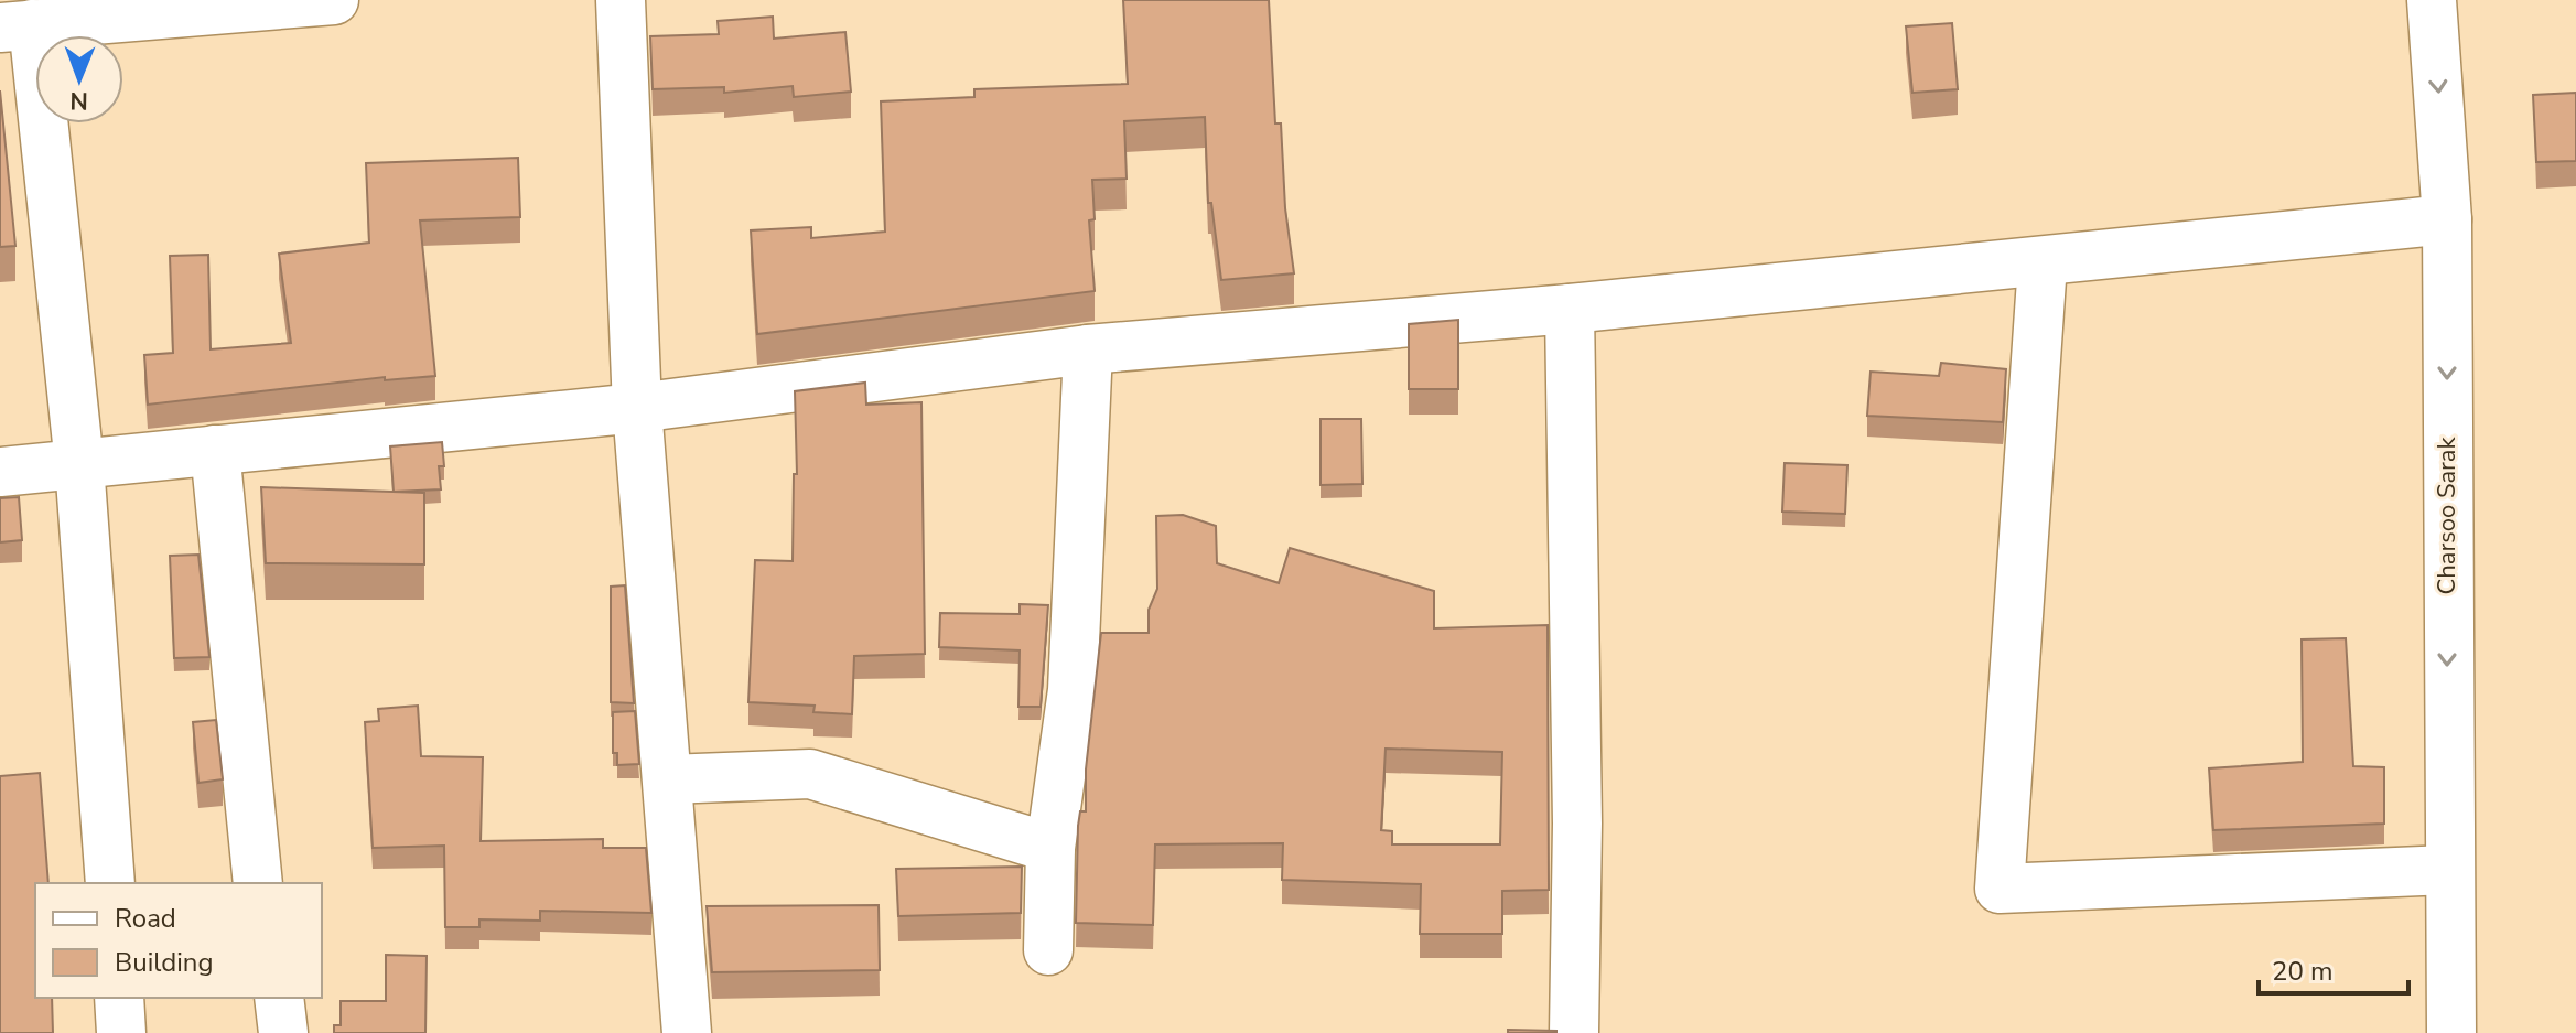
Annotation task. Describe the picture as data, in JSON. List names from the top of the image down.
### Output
{
  "streets": {
    "street": ["Charsoo Sarak"]
  },
  "one_way": ["Charsoo Sarak"],
  "legend": ["Road", "Building"],
  "scale_bar": "20 m",
  "north": "bottom"
}
